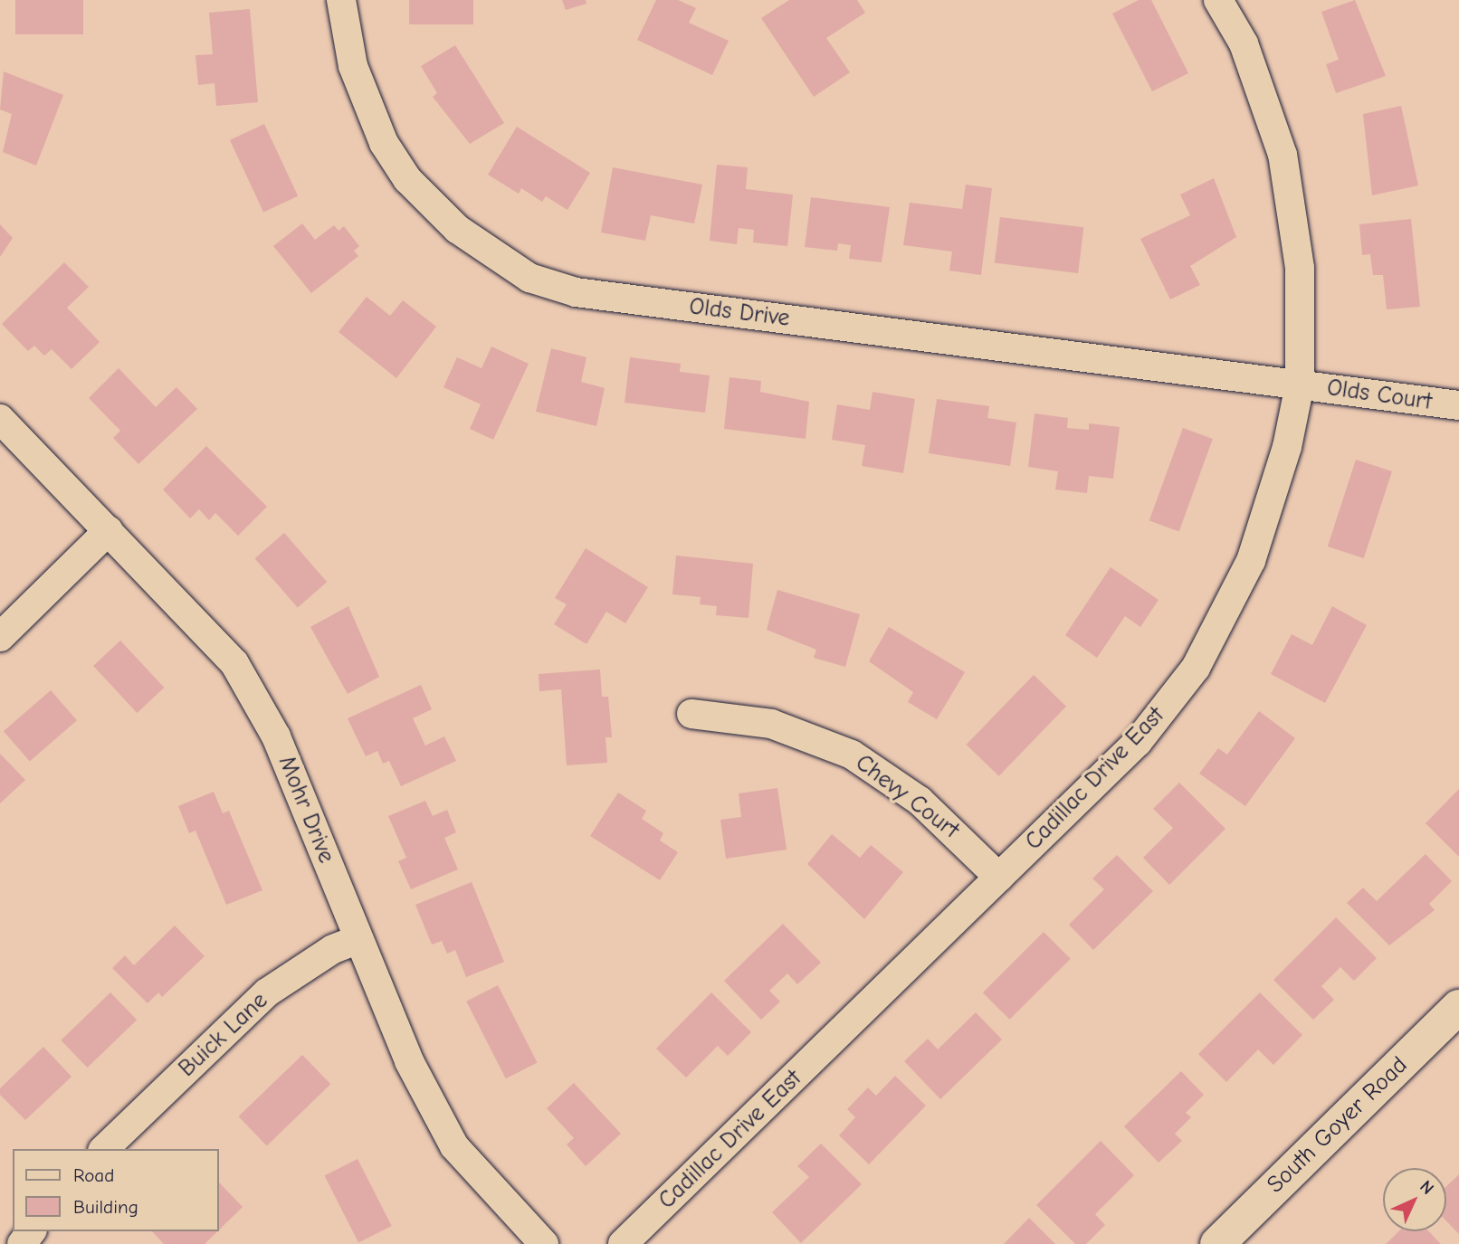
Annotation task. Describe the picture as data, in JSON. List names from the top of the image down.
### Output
{
  "streets": {
    "street": [
      "Olds Drive",
      "Olds Court",
      "Cadillac Drive East",
      "Chevy Court",
      "Mohr Drive",
      "Buick Lane",
      "South Goyer Road"
    ]
  },
  "crossings": [
    ["Olds Drive", "Olds Court"],
    ["Olds Drive", "Cadillac Drive East"],
    ["Olds Court", "Cadillac Drive East"],
    ["Cadillac Drive East", "Chevy Court"],
    ["Mohr Drive", "Buick Lane"]
  ],
  "legend": ["Road", "Building"],
  "north": "top right"
}
